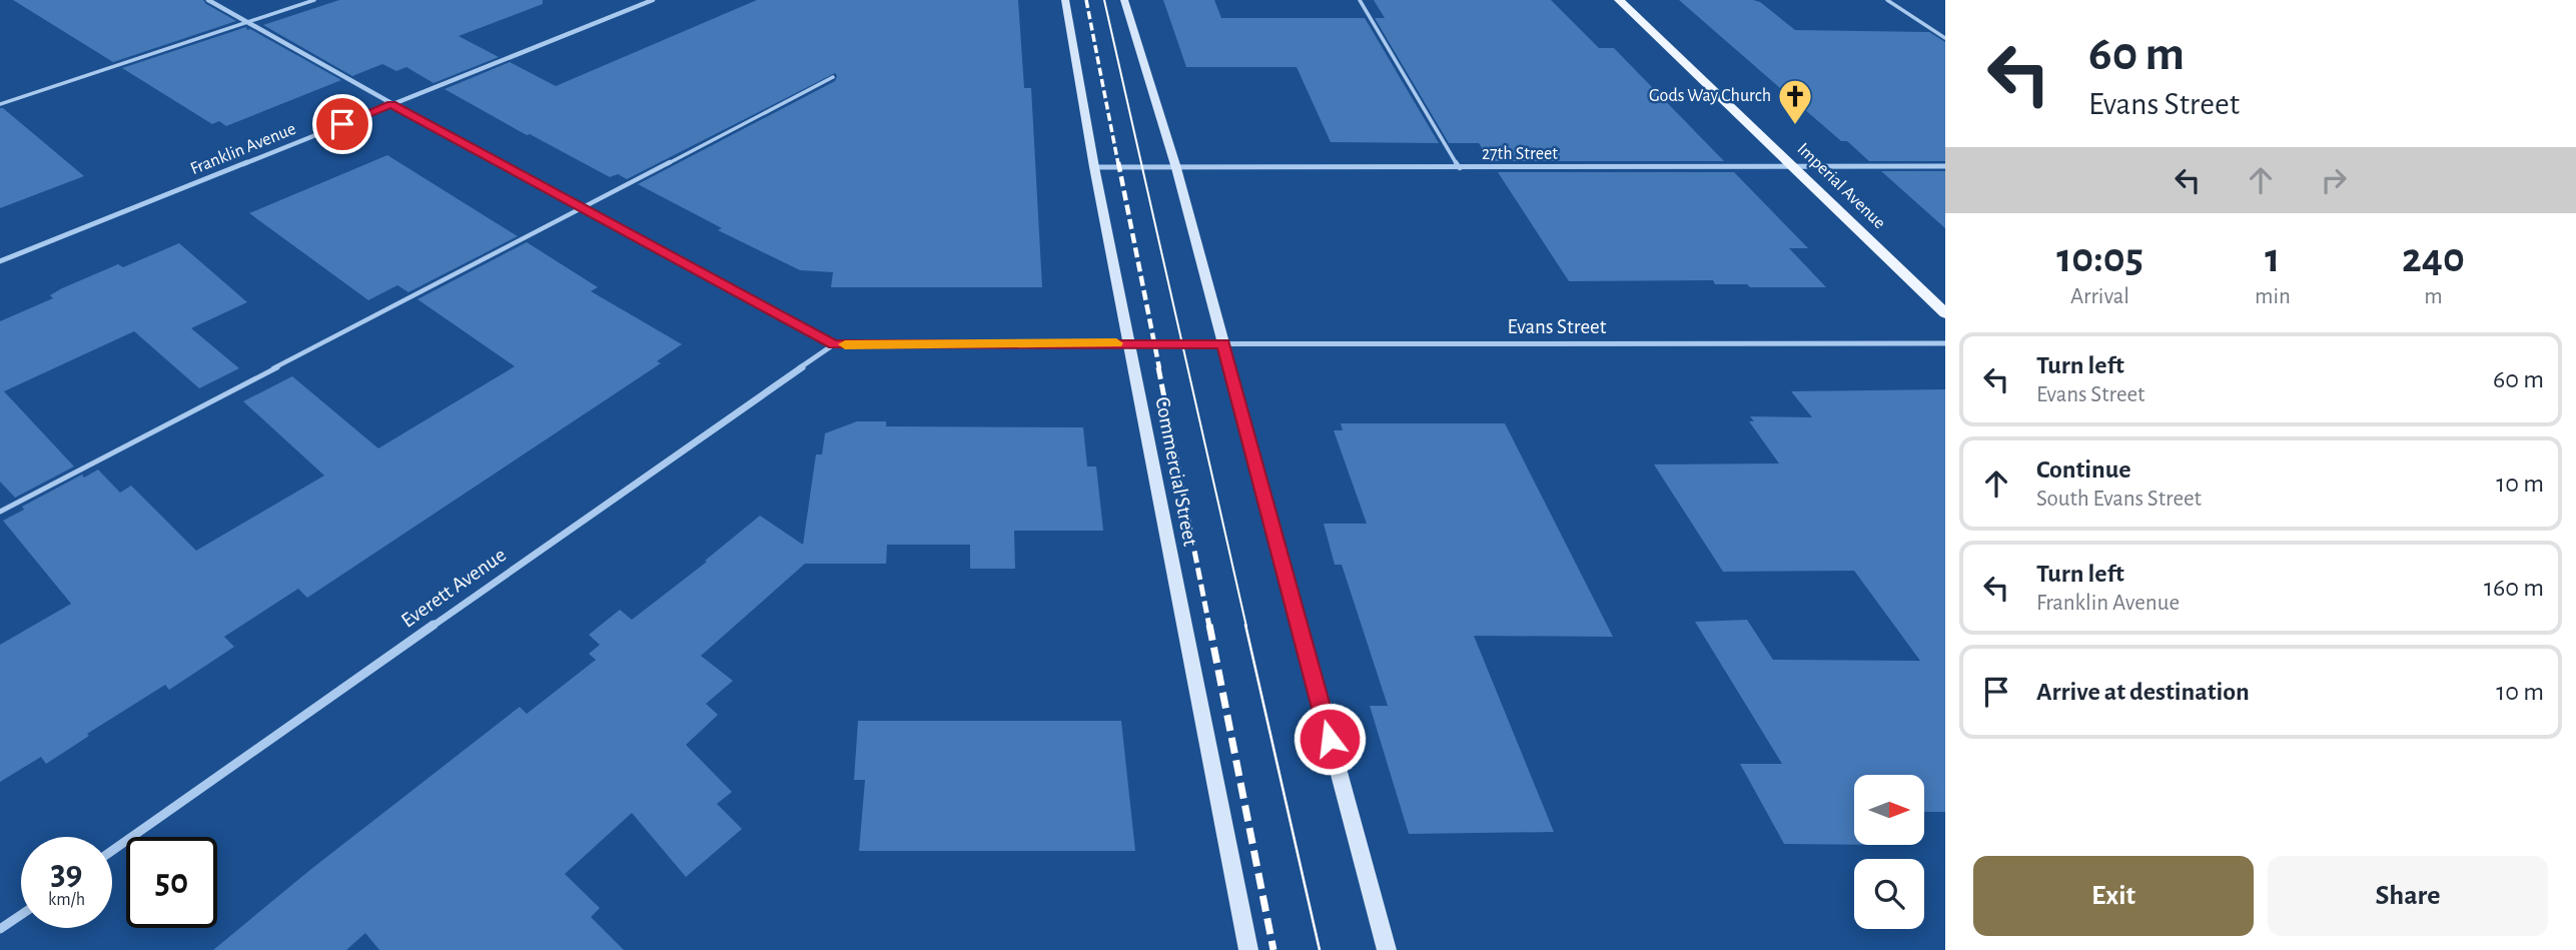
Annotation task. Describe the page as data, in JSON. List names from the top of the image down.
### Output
{
  "streets": {
    "main road": ["Imperial Avenue", "Commercial Street"],
    "street": [
      "Franklin Avenue",
      "27th Street",
      "Evans Street",
      "Everett Avenue"
    ]
  },
  "crossings": [
    ["27th Street", "Imperial Avenue"],
    ["27th Street", "Commercial Street"],
    ["Evans Street", "Commercial Street"],
    ["Evans Street", "Everett Avenue"]
  ],
  "places": {
    "church": ["Gods Way Church"]
  },
  "north": "right",
  "page": {
    "turn": ["60 m", "Evans Street"],
    "eta": [
      "10:05",
      "Arrival",
      "1",
      "min",
      "240",
      "m"
    ],
    "list": [
      {
        "name": "Turn left",
        "note": "Evans Street",
        "value": "60 m"
      },
      {
        "name": "Continue",
        "note": "South Evans Street",
        "value": "10 m"
      },
      {
        "name": "Turn left",
        "note": "Franklin Avenue",
        "value": "160 m"
      },
      {
        "name": "Arrive at destination",
        "value": "10 m"
      }
    ],
    "speed": "39 km/h",
    "limit": "50",
    "buttons": ["Exit", "Share"]
  }
}
